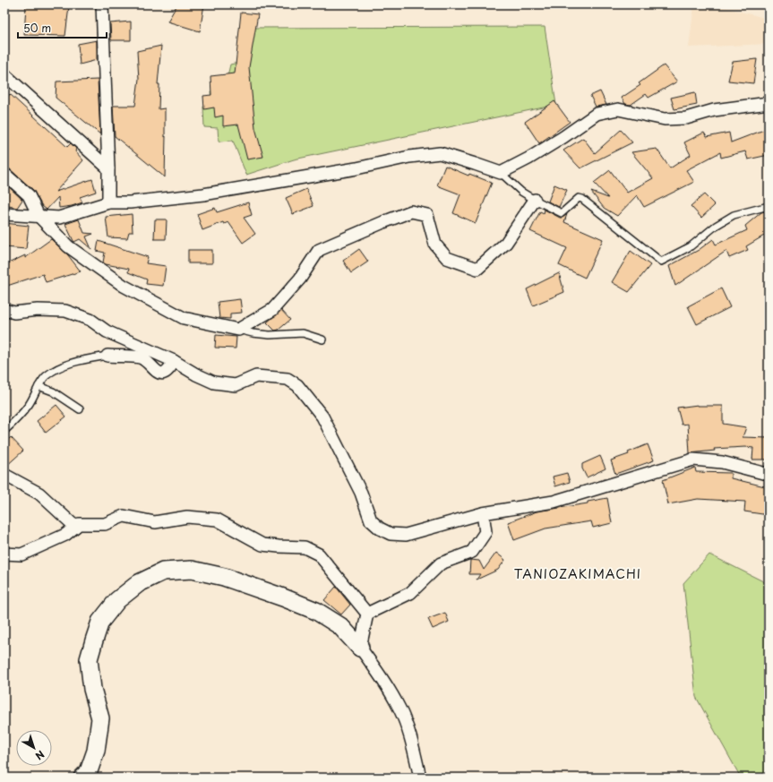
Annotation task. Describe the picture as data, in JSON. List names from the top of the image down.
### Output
{
  "districts": ["TANIOZAKIMACHI"],
  "scale_bar": "50 m",
  "north": "bottom right"
}
